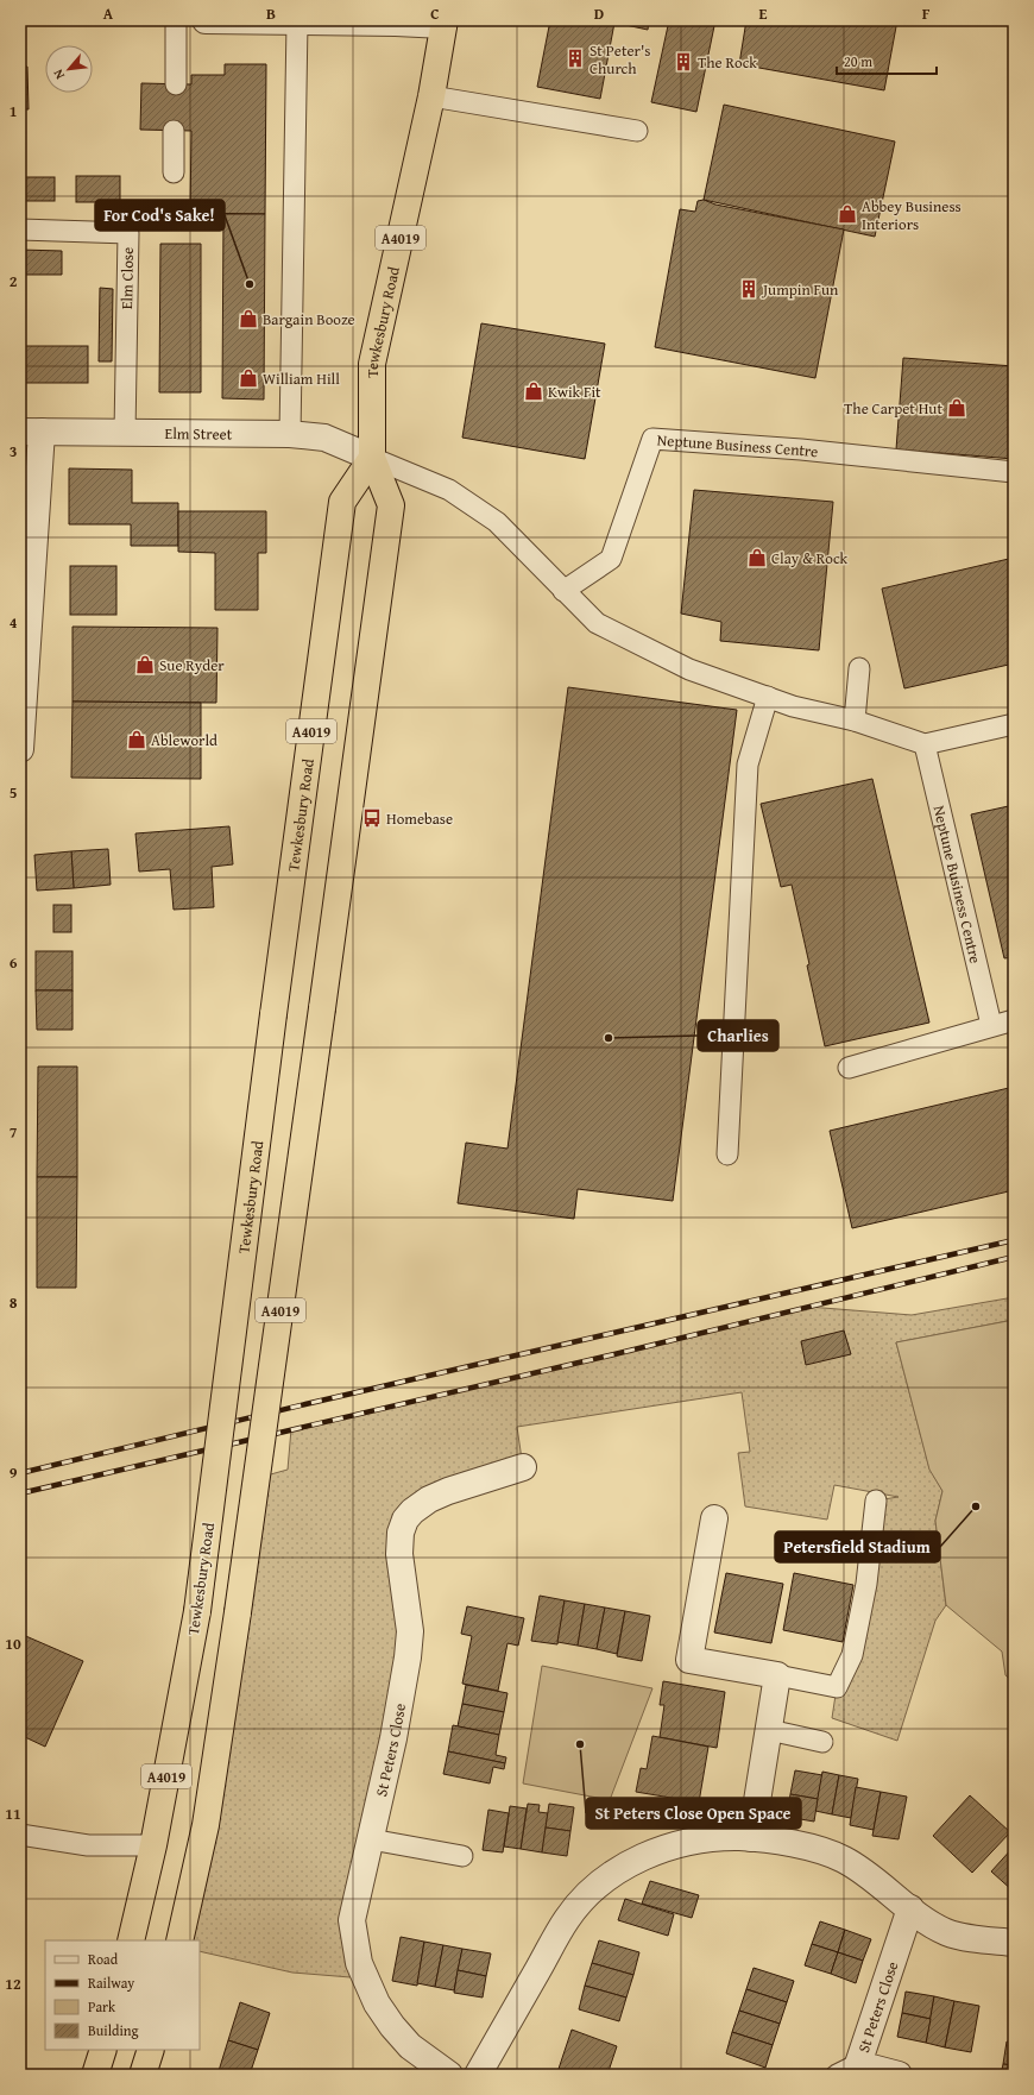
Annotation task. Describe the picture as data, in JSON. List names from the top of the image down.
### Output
{
  "streets": {
    "highway": ["A4019", "Tewkesbury Road"],
    "street": ["Elm Street", "St Peters Close"],
    "lane": ["Elm Close", "Neptune Business Centre"]
  },
  "crossings": [
    ["Elm Close", "Elm Street"],
    ["Tewkesbury Road", "Elm Street"]
  ],
  "places": {
    "building": ["St Peter's Church", "The Rock", "Jumpin Fun"],
    "shop": [
      "Abbey Business Interiors",
      "Bargain Booze",
      "William Hill",
      "Kwik Fit",
      "The Carpet Hut",
      "Clay & Rock",
      "Sue Ryder",
      "Ableworld"
    ],
    "other": [
      "For Cod's Sake!",
      "Charlies",
      "Petersfield Stadium",
      "St Peters Close Open Space"
    ],
    "bus stop": ["Homebase"]
  },
  "legend": [
    "Road",
    "Railway",
    "Park",
    "Building"
  ],
  "scale_bar": "20 m",
  "north": "bottom left",
  "grid": {
    "columns": [
      "A",
      "B",
      "C",
      "D",
      "E",
      "F"
    ],
    "rows": [
      "1",
      "2",
      "3",
      "4",
      "5",
      "6",
      "7",
      "8",
      "9",
      "10",
      "11",
      "12"
    ]
  }
}
